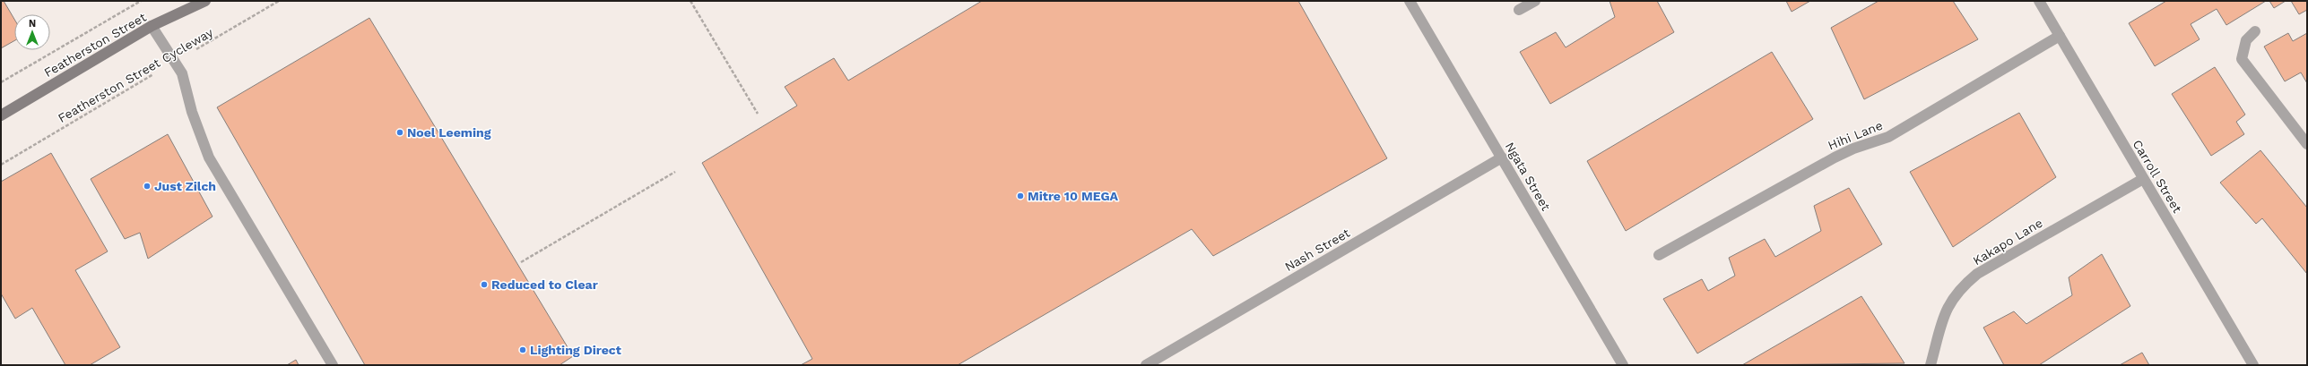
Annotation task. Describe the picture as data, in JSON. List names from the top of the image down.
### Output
{
  "streets": {
    "main road": ["Featherston Street"],
    "street": [
      "Hihi Lane",
      "Ngata Street",
      "Carroll Street",
      "Kakapo Lane",
      "Nash Street"
    ],
    "path": ["Featherston Street Cycleway"]
  },
  "crossings": [
    ["Hihi Lane", "Carroll Street"],
    ["Ngata Street", "Nash Street"],
    ["Carroll Street", "Kakapo Lane"]
  ],
  "places": [
    "Noel Leeming",
    "Just Zilch",
    "Mitre 10 MEGA",
    "Reduced to Clear",
    "Lighting Direct"
  ],
  "north": "top"
}
